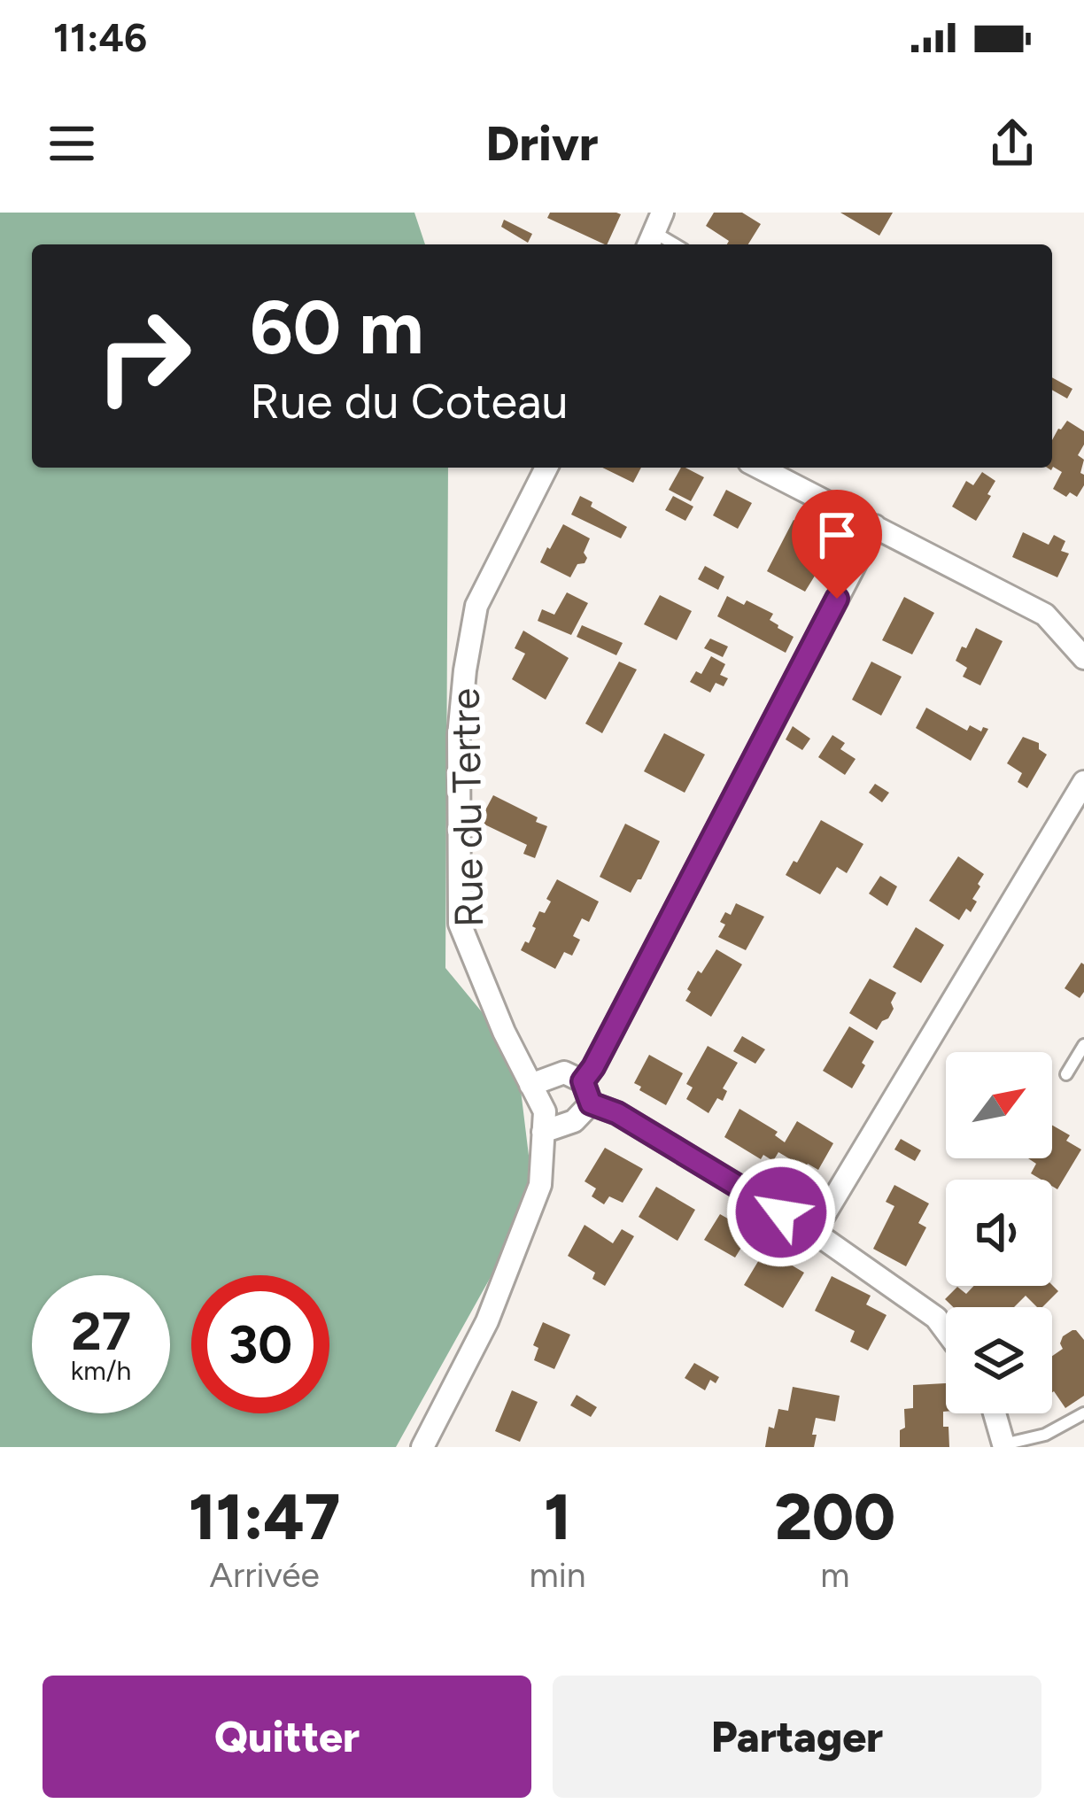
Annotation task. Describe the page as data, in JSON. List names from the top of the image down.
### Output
{
  "streets": {
    "street": ["Rue du Tertre"]
  },
  "north": "top right",
  "page": {
    "status": "11:46",
    "header": "Drivr",
    "turn": ["60 m", "Rue du Coteau"],
    "speed": "27 km/h",
    "limit": "30",
    "eta": [
      "11:47",
      "Arrivée",
      "1",
      "min",
      "200",
      "m"
    ],
    "buttons": ["Quitter", "Partager"]
  }
}
